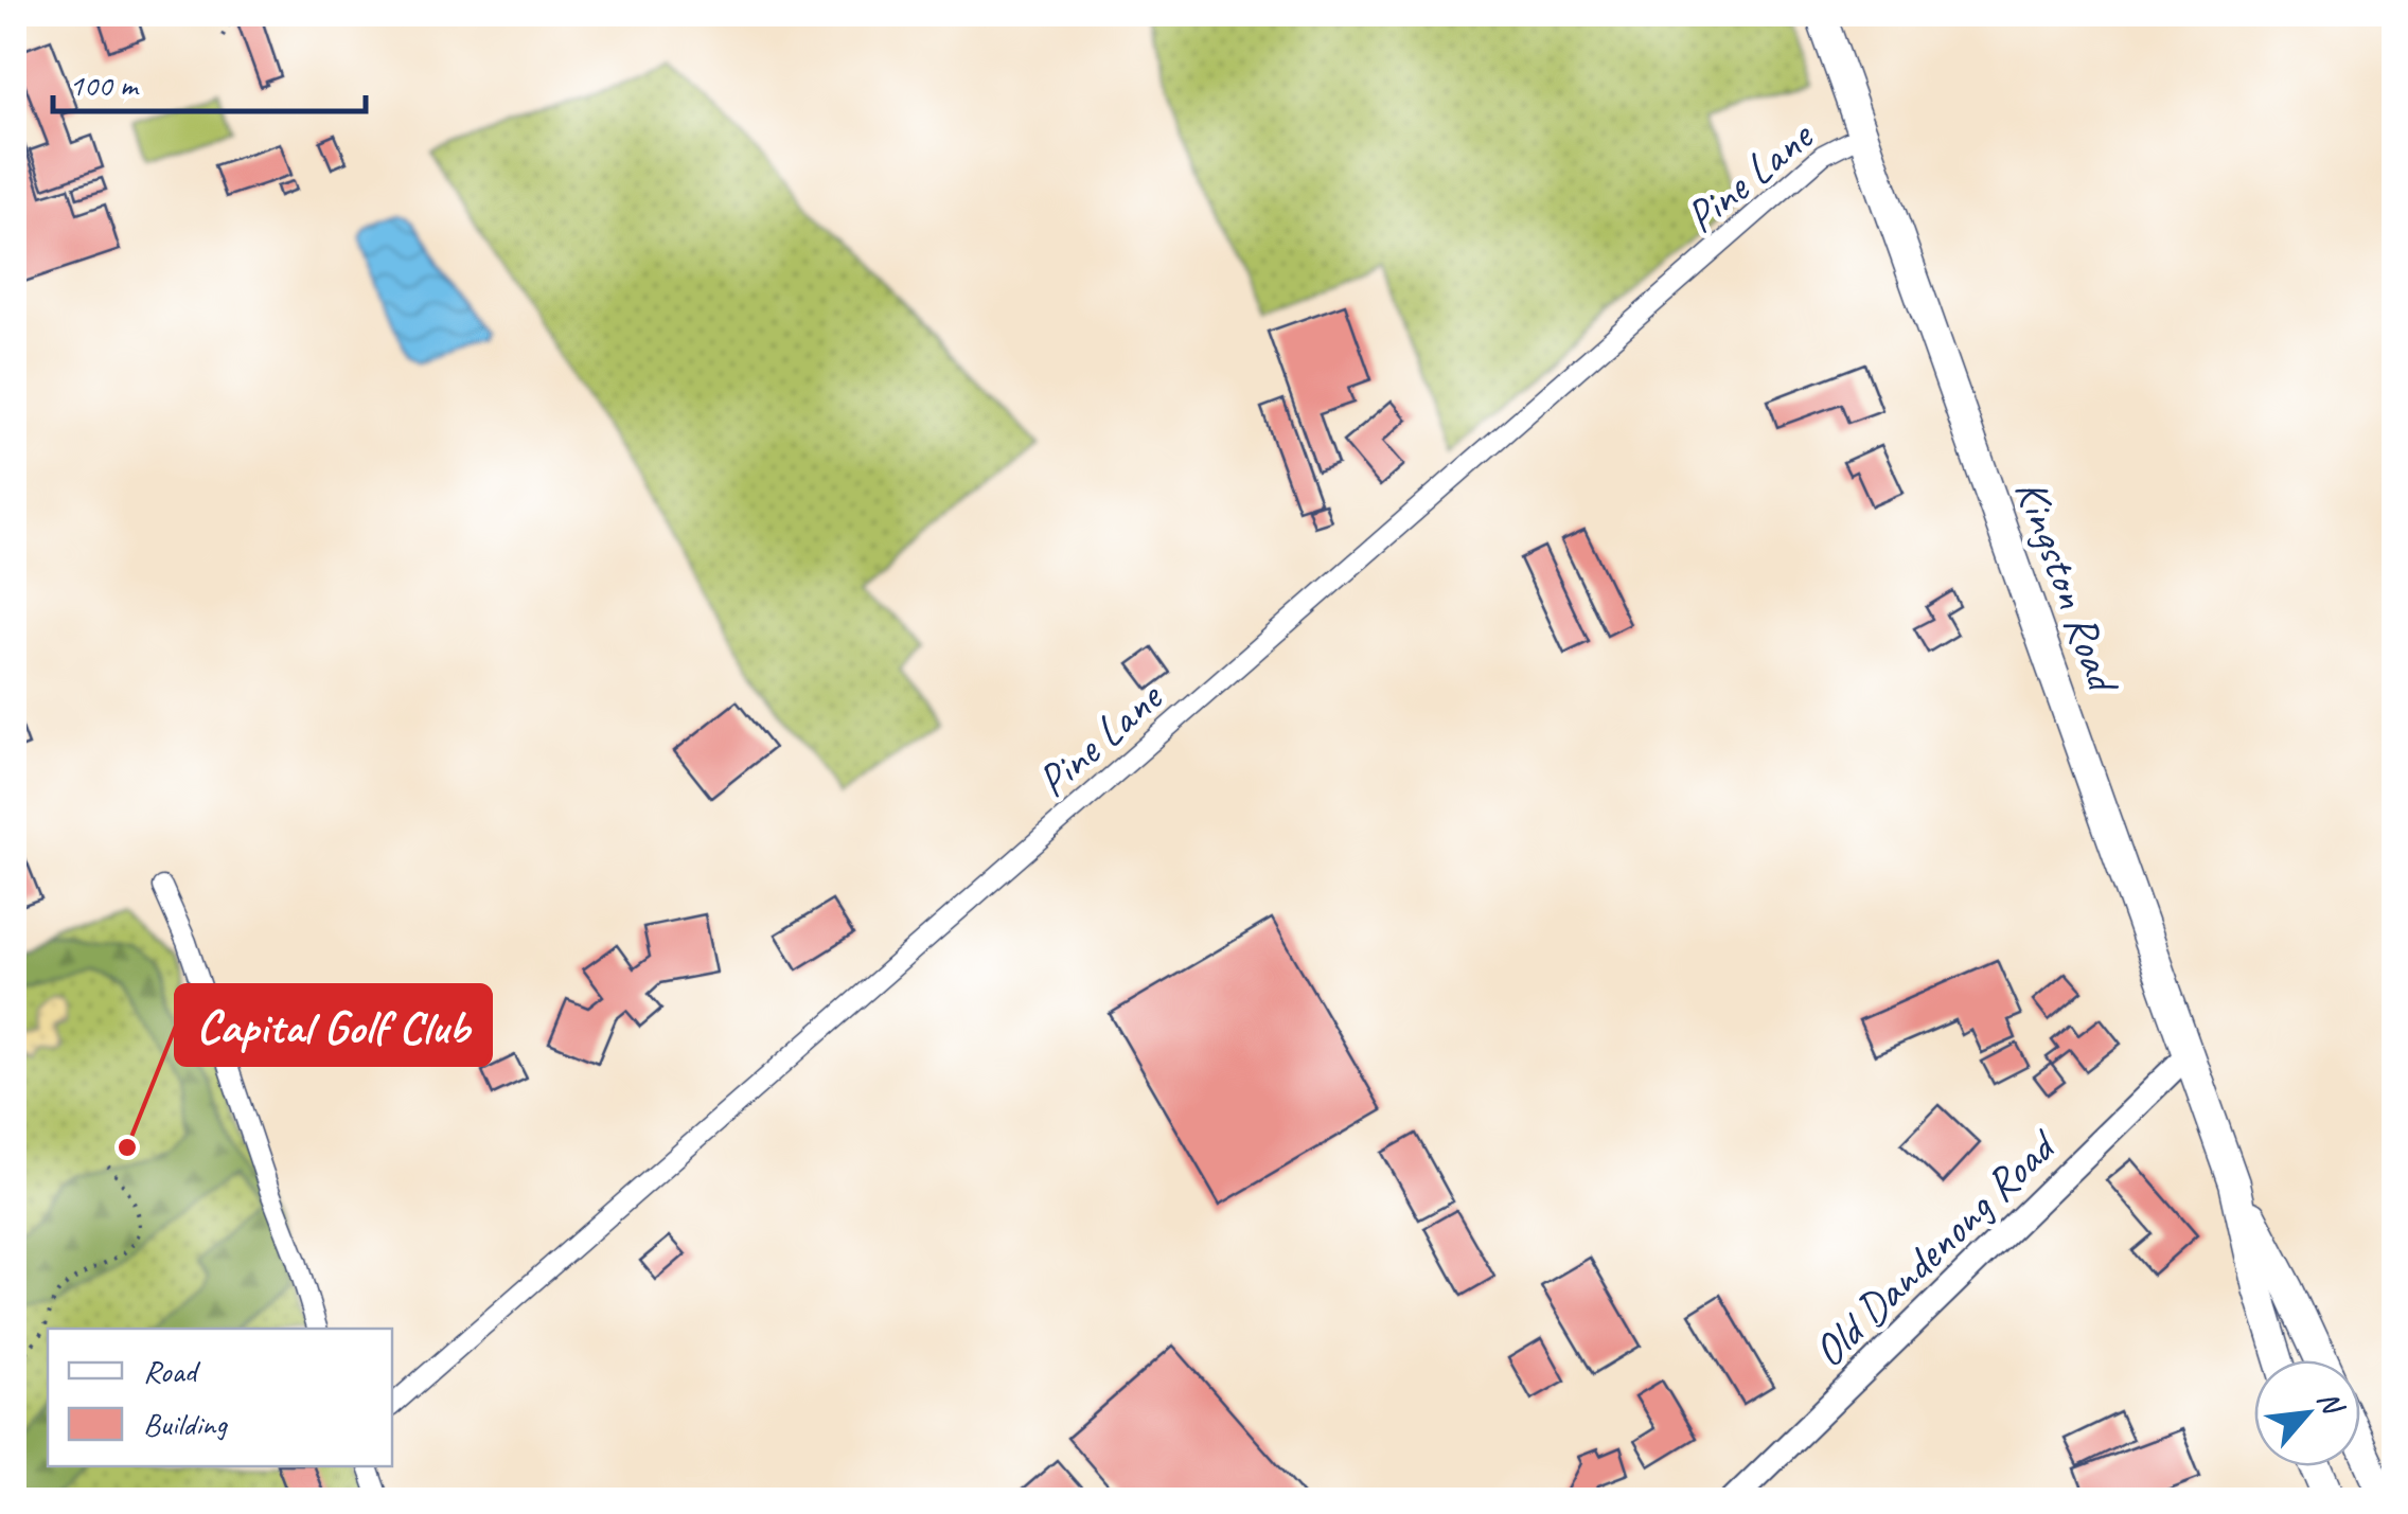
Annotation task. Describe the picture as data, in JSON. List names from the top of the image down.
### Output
{
  "streets": {
    "main road": ["Kingston Road", "Old Dandenong Road"],
    "street": ["Pine Lane"]
  },
  "crossings": [
    ["Pine Lane", "Kingston Road"],
    ["Kingston Road", "Old Dandenong Road"]
  ],
  "places": ["Capital Golf Club"],
  "legend": ["Road", "Building"],
  "scale_bar": "100 m",
  "north": "top right"
}
